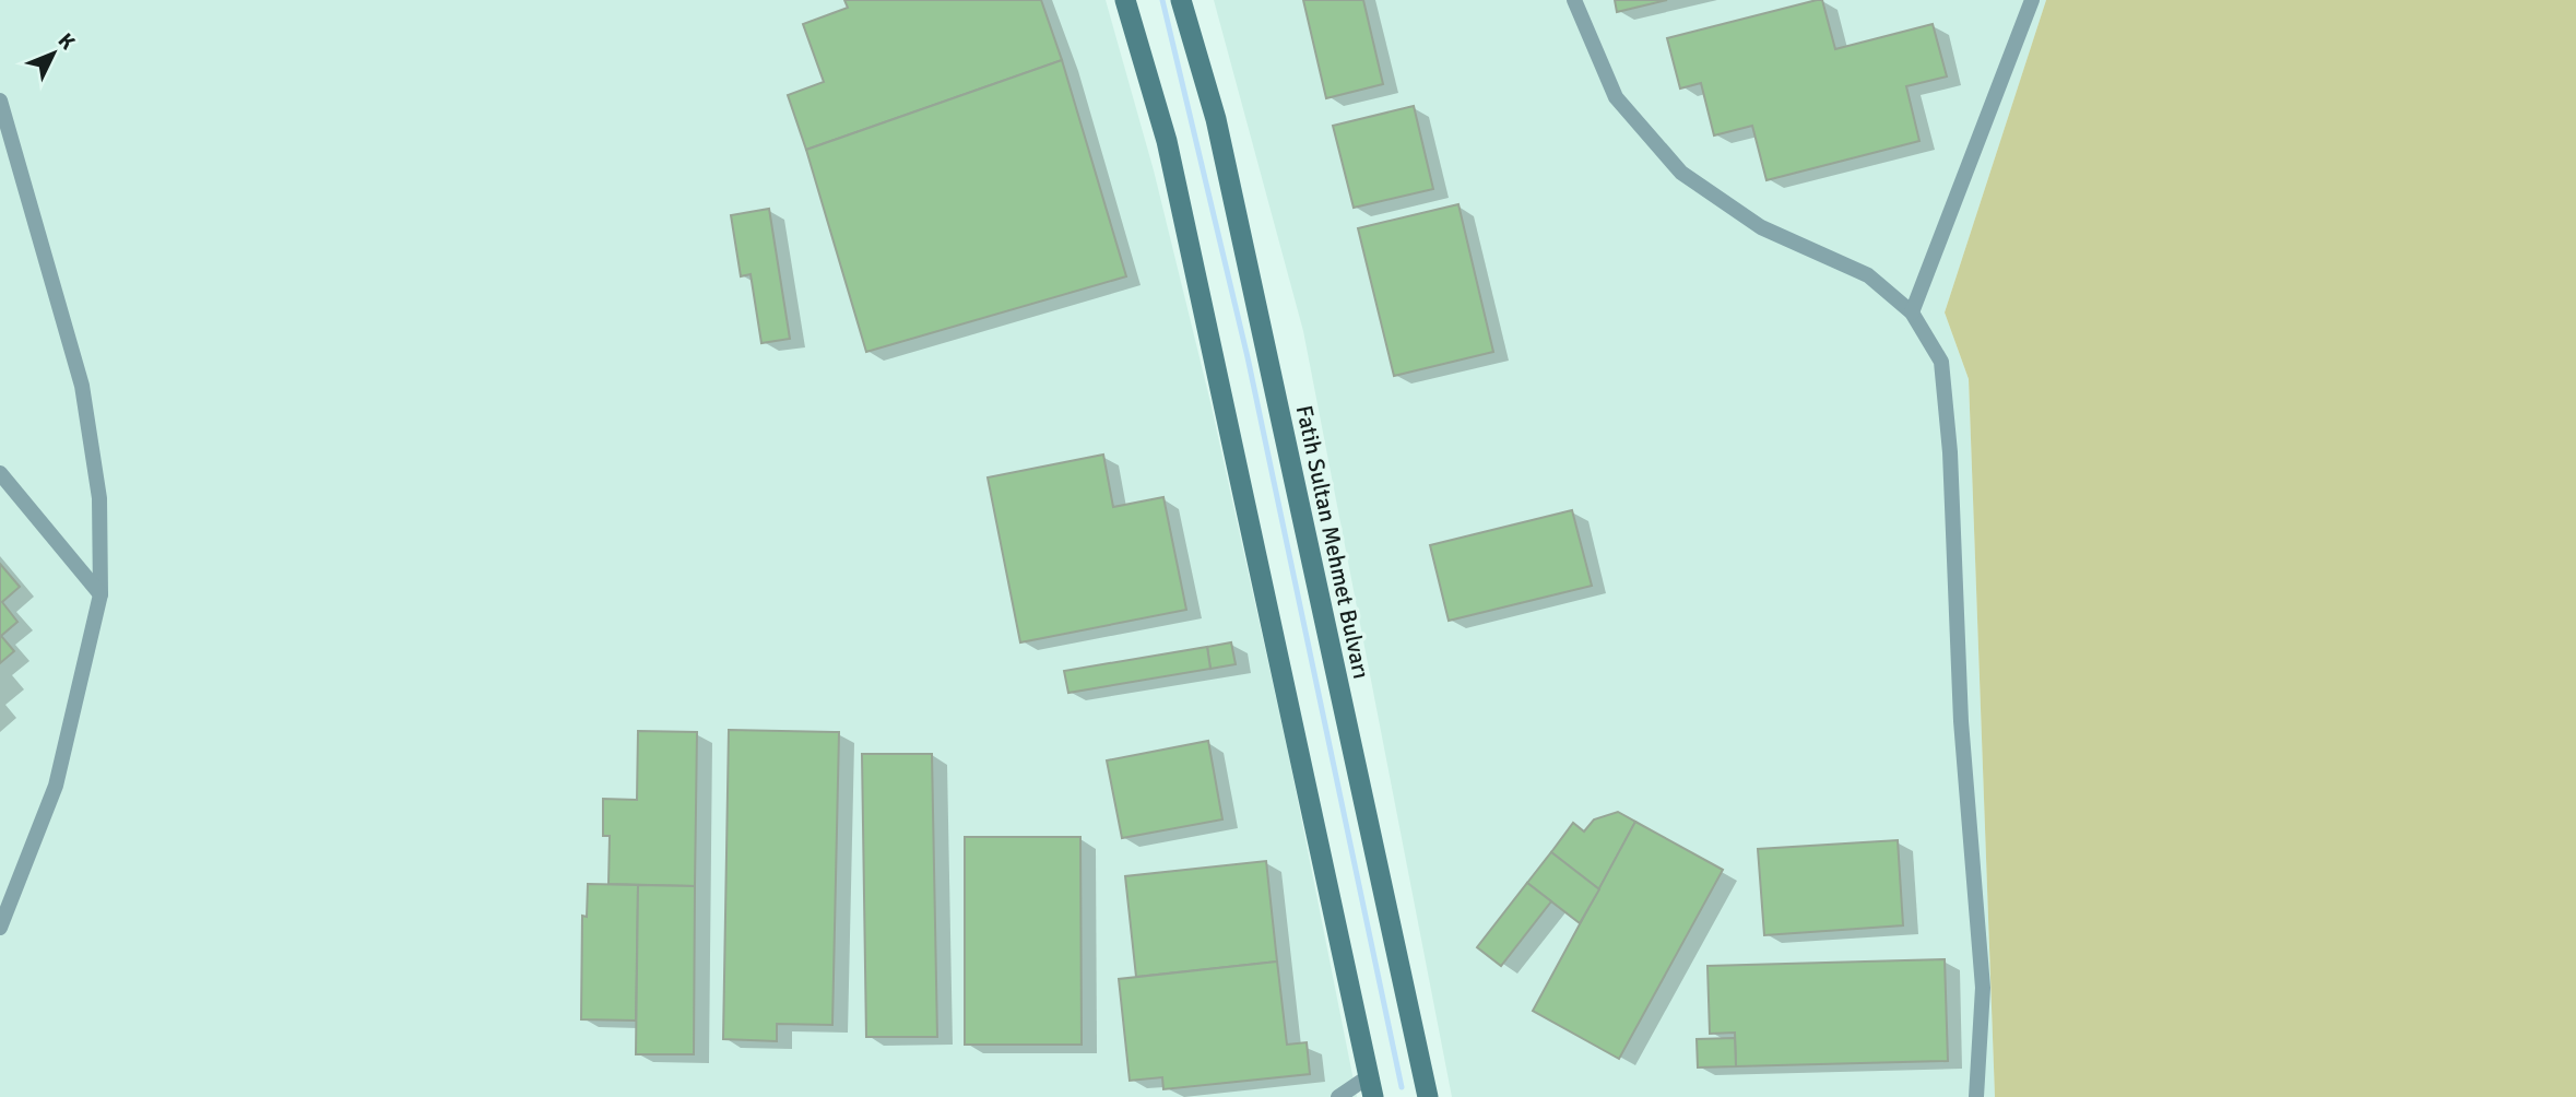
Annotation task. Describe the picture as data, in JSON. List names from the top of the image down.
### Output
{
  "streets": {
    "main road": ["Fatih Sultan Mehmet Bulvarı"]
  },
  "north": "top right"
}
